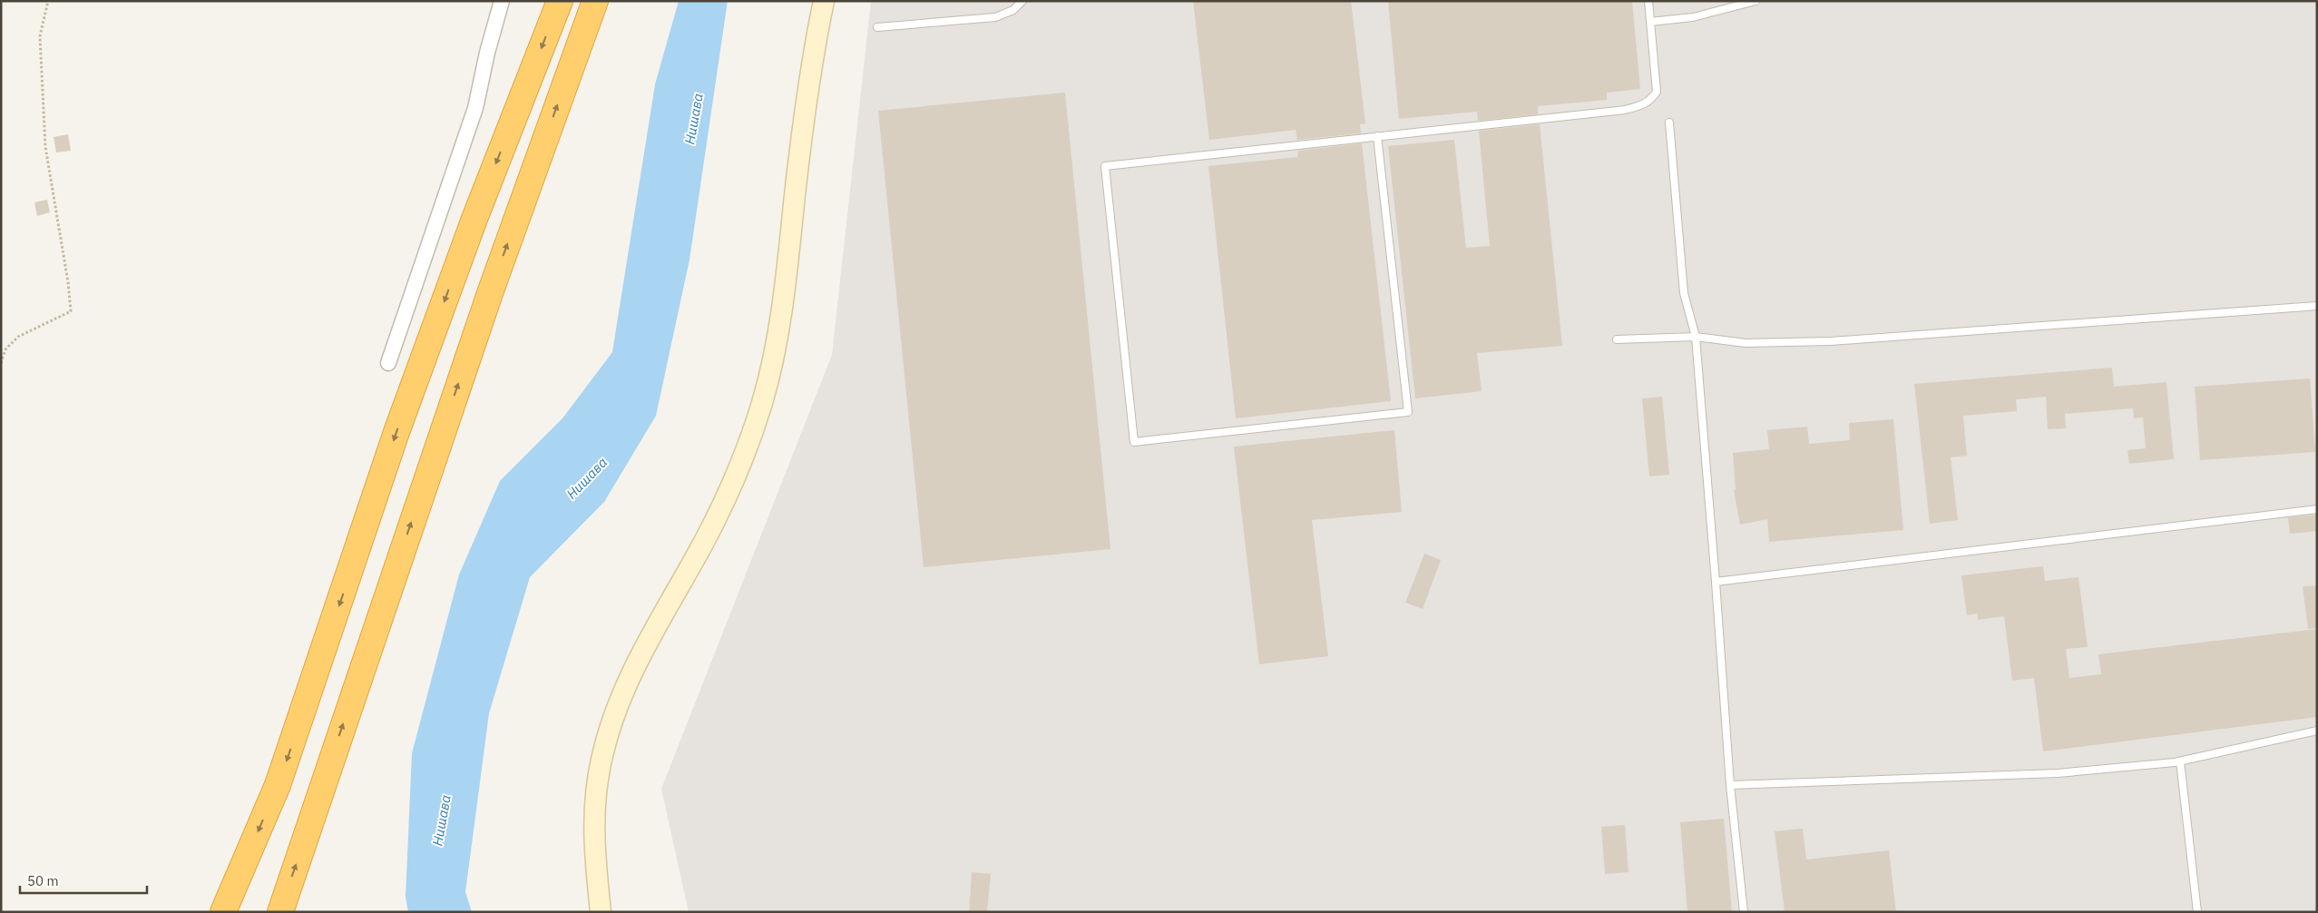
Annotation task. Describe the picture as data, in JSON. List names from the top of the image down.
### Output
{
  "water": ["Нишава"],
  "scale_bar": "50 m"
}
